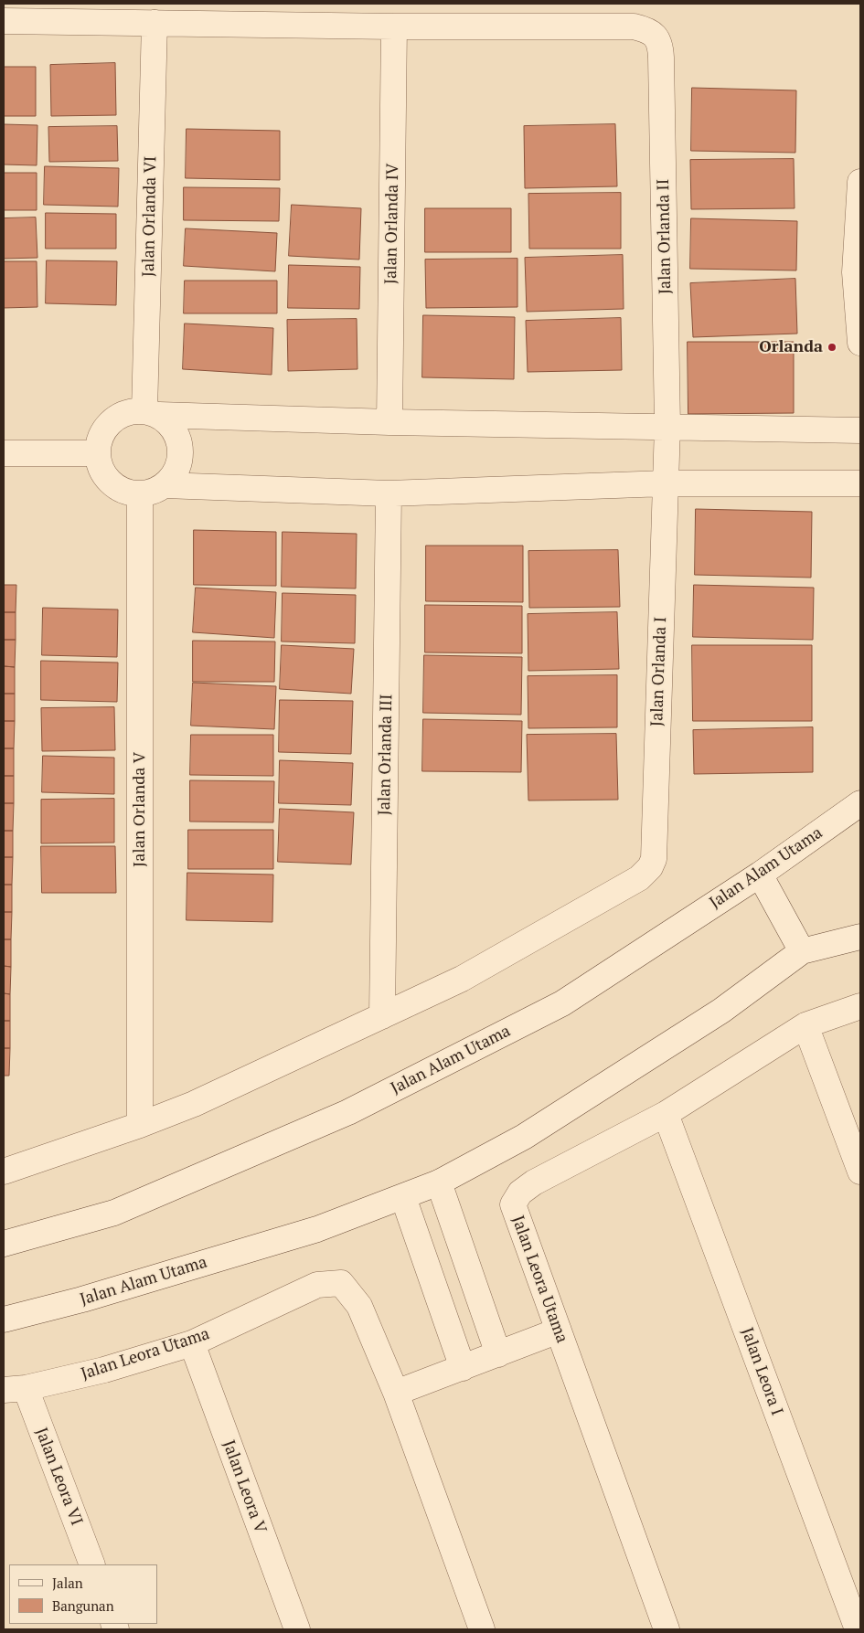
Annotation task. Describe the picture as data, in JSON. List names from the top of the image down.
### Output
{
  "streets": {
    "street": [
      "Jalan Orlanda VI",
      "Jalan Orlanda IV",
      "Jalan Orlanda II",
      "Jalan Orlanda I",
      "Jalan Orlanda III",
      "Jalan Orlanda V",
      "Jalan Alam Utama",
      "Jalan Leora Utama",
      "Jalan Leora I",
      "Jalan Leora VI",
      "Jalan Leora V"
    ]
  },
  "crossings": [
    ["Jalan Orlanda VI", "Jalan Orlanda V"],
    ["Jalan Orlanda IV", "Jalan Orlanda II"],
    ["Jalan Orlanda II", "Jalan Orlanda I"],
    ["Jalan Orlanda I", "Jalan Orlanda III"],
    ["Jalan Leora Utama", "Jalan Leora I"],
    ["Jalan Leora Utama", "Jalan Leora VI"],
    ["Jalan Leora Utama", "Jalan Leora V"]
  ],
  "places": ["Orlanda"],
  "legend": ["Jalan", "Bangunan"]
}
